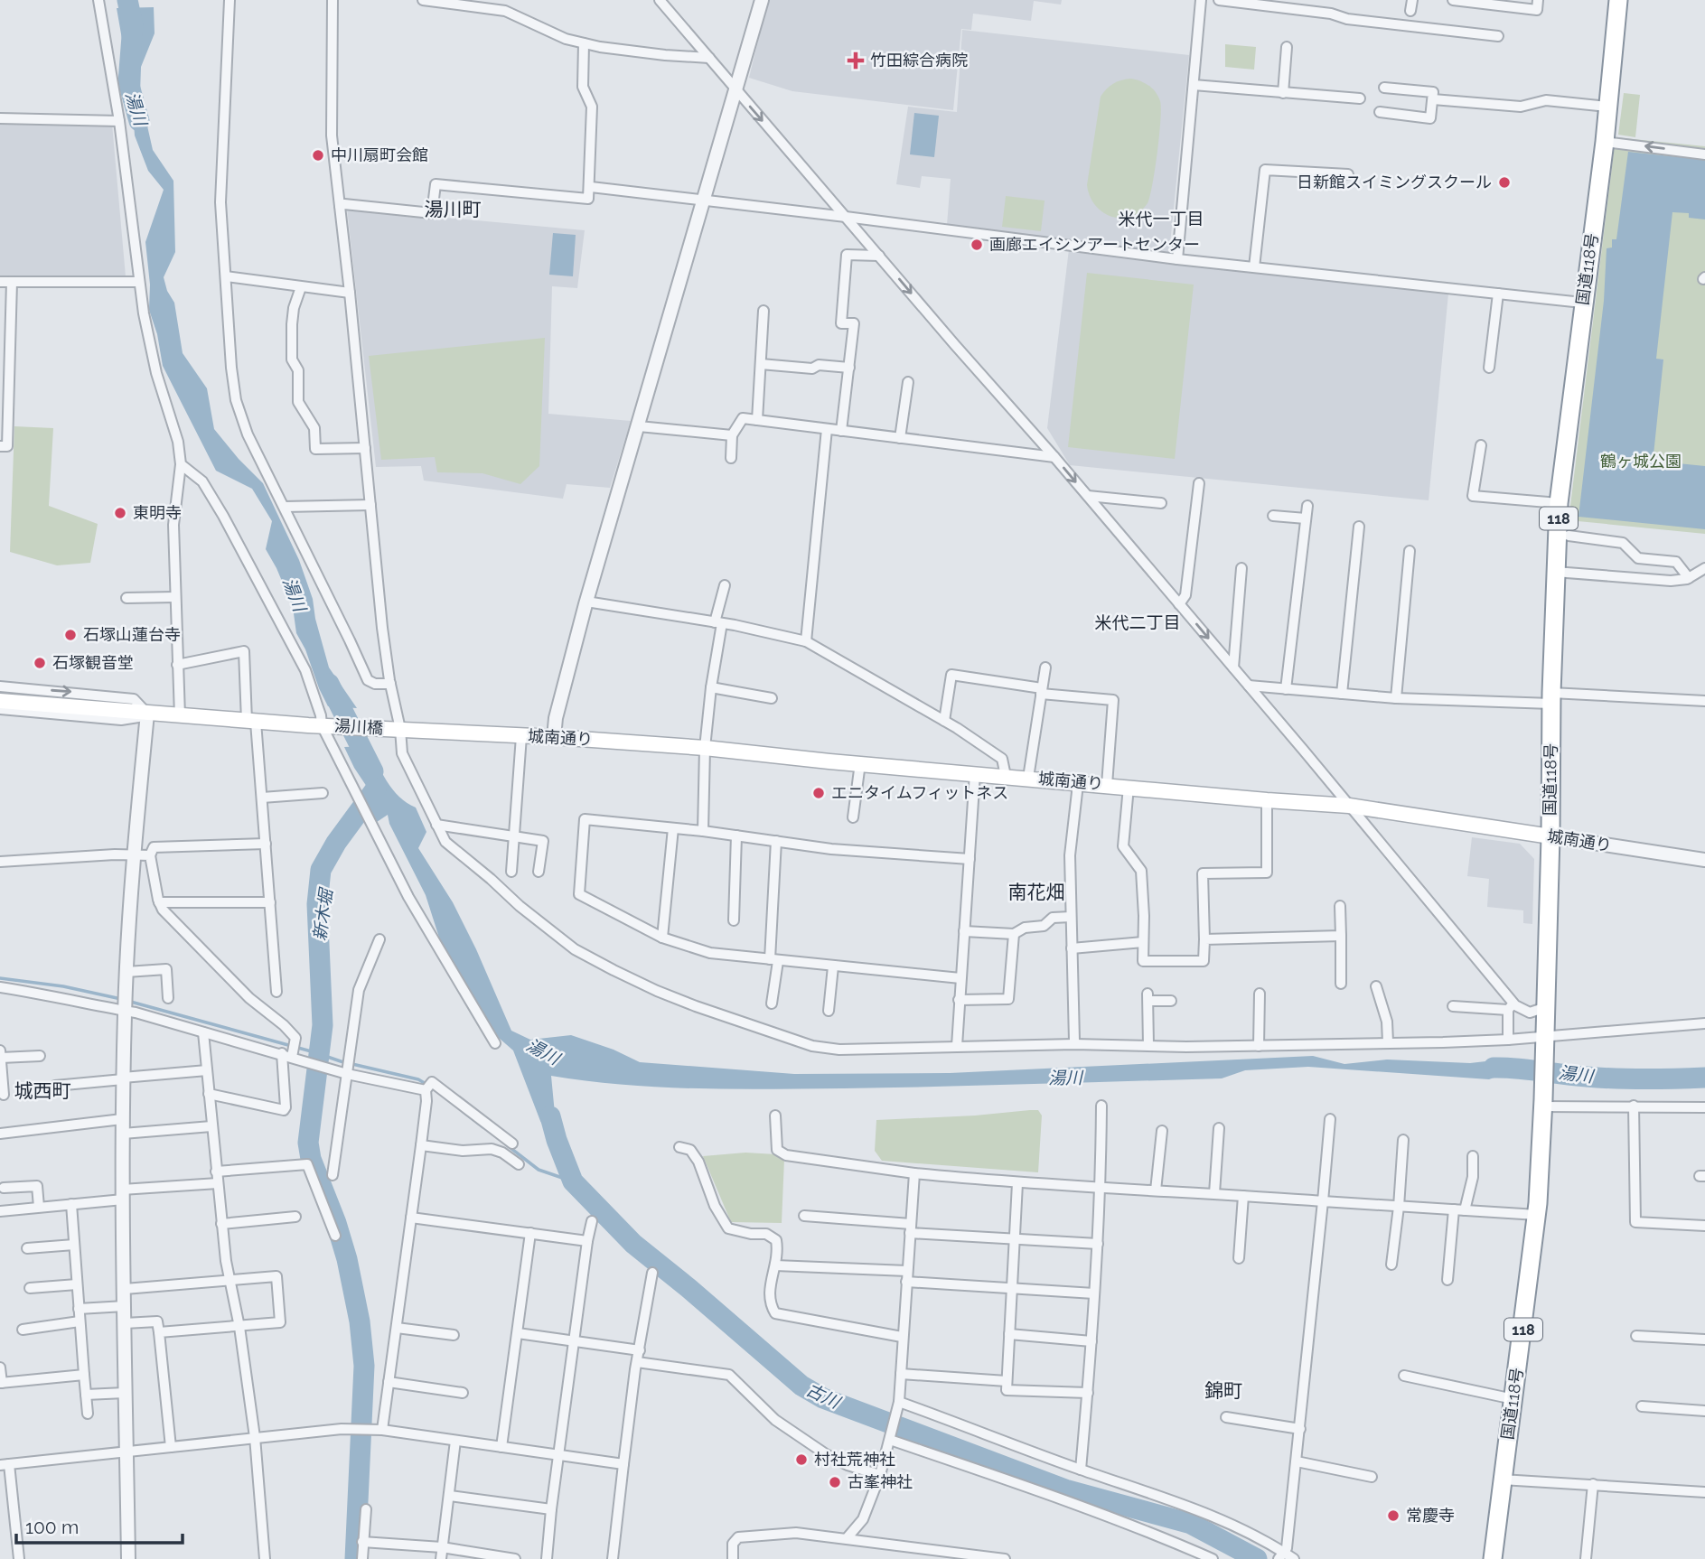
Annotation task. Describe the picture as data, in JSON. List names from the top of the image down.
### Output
{
  "streets": {
    "highway": ["国道118号", "118"],
    "main road": ["湯川橋", "城南通り"]
  },
  "crossings": [
    ["国道118号", "城南通り"],
    ["湯川橋", "城南通り"]
  ],
  "districts": [
    "湯川町",
    "米代一丁目",
    "米代二丁目",
    "南花畑",
    "城西町",
    "錦町"
  ],
  "water": ["湯川", "新木堀", "古川"],
  "parks": ["鶴ヶ城公園"],
  "places": {
    "health": ["竹田綜合病院"],
    "other": [
      "中川扇町会館",
      "日新館スイミングスクール",
      "画廊エイシンアートセンター",
      "東明寺",
      "石塚山蓮台寺",
      "石塚観音堂",
      "エニタイムフィットネス",
      "村社荒神社",
      "古峯神社",
      "常慶寺"
    ]
  },
  "scale_bar": "100 m"
}
